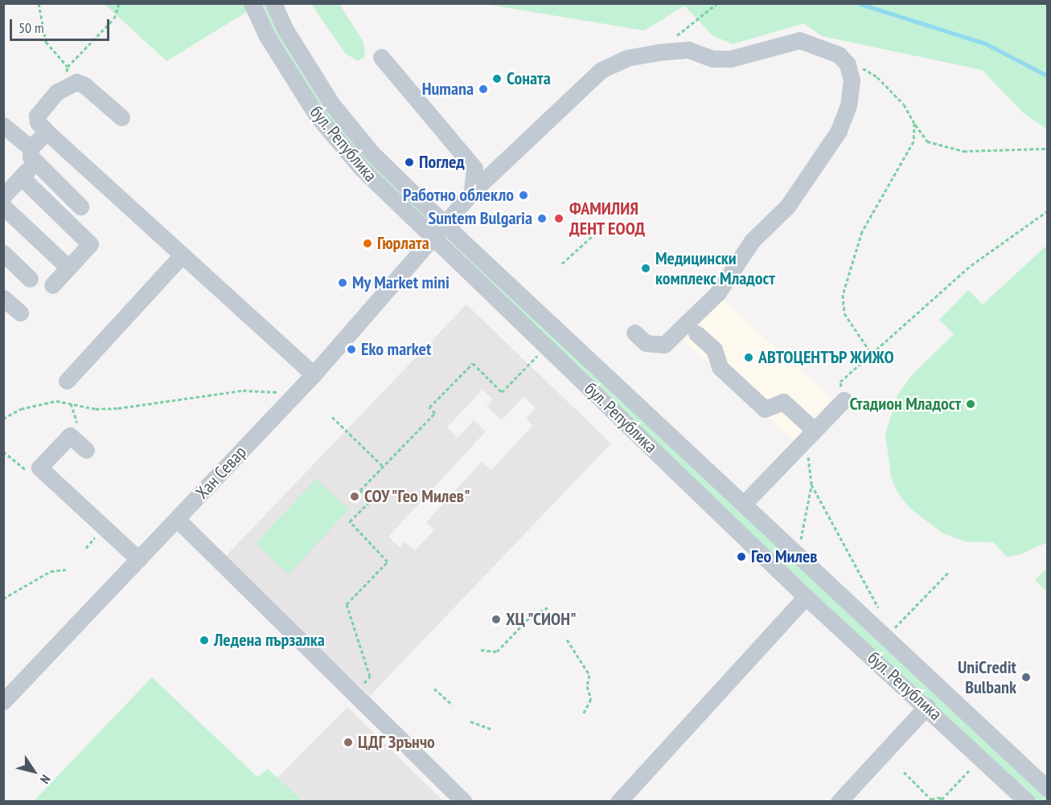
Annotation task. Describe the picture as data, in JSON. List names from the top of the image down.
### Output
{
  "streets": {
    "street": ["бул. Република", "Хан Севар"]
  },
  "crossings": [
    ["бул. Република", "Хан Севар"]
  ],
  "places": [
    "Соната",
    "Humana",
    "Поглед",
    "Работно облекло",
    "Suntem Bulgaria",
    "ФАМИЛИЯ ДЕНТ ЕООД",
    "Гюрлата",
    "Медицински комплекс Младост",
    "My Market mini",
    "Eko market",
    "АВТОЦЕНТЪР ЖИЖО",
    "Стадион Младост",
    "СОУ \"Гео Милев\"",
    "Гео Милев",
    "ХЦ \"СИОН\"",
    "Ледена пързалка",
    "UniCredit Bulbank",
    "ЦДГ Зрънчо"
  ],
  "scale_bar": "50 m",
  "north": "bottom right"
}
